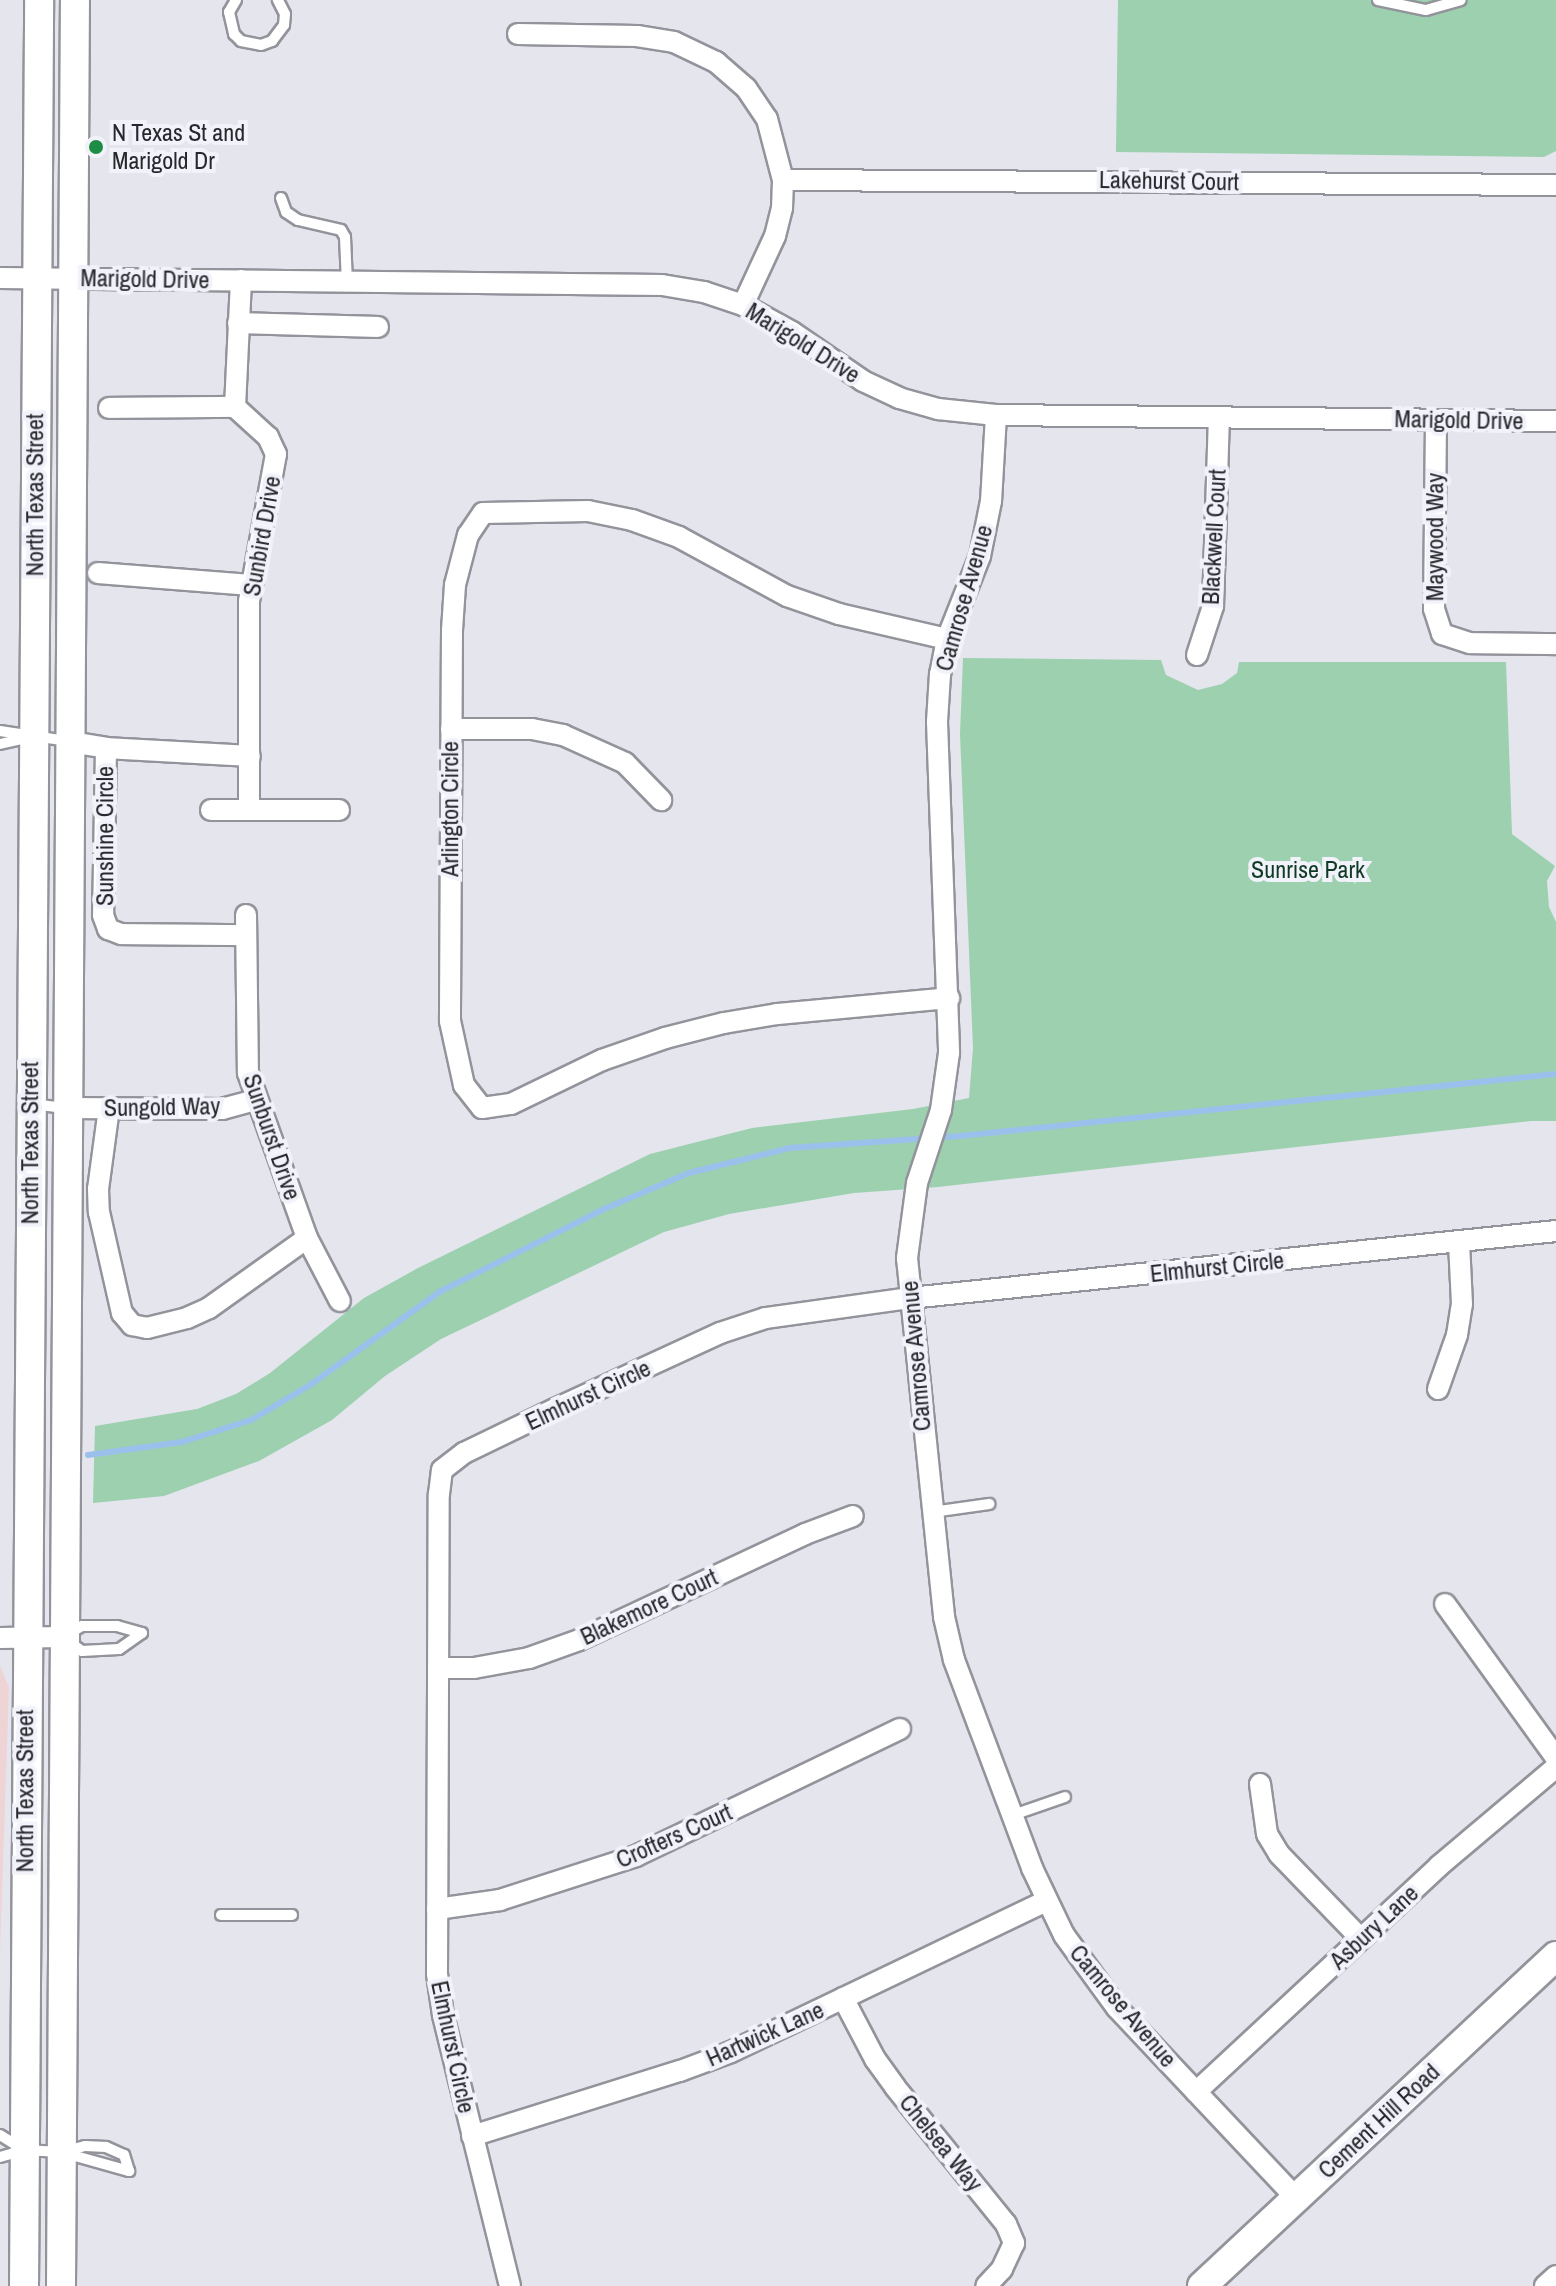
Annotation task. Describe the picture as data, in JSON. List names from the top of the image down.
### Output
{
  "streets": {
    "main road": ["North Texas Street", "Cement Hill Road"],
    "street": [
      "Lakehurst Court",
      "Marigold Drive",
      "Sunbird Drive",
      "Blackwell Court",
      "Maywood Way",
      "Camrose Avenue",
      "Arlington Circle",
      "Sunshine Circle",
      "Sungold Way",
      "Sunburst Drive",
      "Elmhurst Circle",
      "Blakemore Court",
      "Crofters Court",
      "Asbury Lane",
      "Hartwick Lane",
      "Chelsea Way"
    ]
  },
  "crossings": [
    ["Marigold Drive", "North Texas Street"],
    ["Marigold Drive", "Blackwell Court"],
    ["Marigold Drive", "Maywood Way"],
    ["Marigold Drive", "Camrose Avenue"],
    ["North Texas Street", "Sungold Way"],
    ["Camrose Avenue", "Arlington Circle"],
    ["Camrose Avenue", "Elmhurst Circle"],
    ["Camrose Avenue", "Asbury Lane"],
    ["Camrose Avenue", "Hartwick Lane"],
    ["Camrose Avenue", "Cement Hill Road"],
    ["Sunshine Circle", "Sunburst Drive"],
    ["Sungold Way", "Sunburst Drive"],
    ["Elmhurst Circle", "Blakemore Court"],
    ["Elmhurst Circle", "Crofters Court"],
    ["Elmhurst Circle", "Hartwick Lane"],
    ["Hartwick Lane", "Chelsea Way"]
  ],
  "parks": ["Sunrise Park"],
  "places": ["N Texas St and Marigold Dr"]
}
